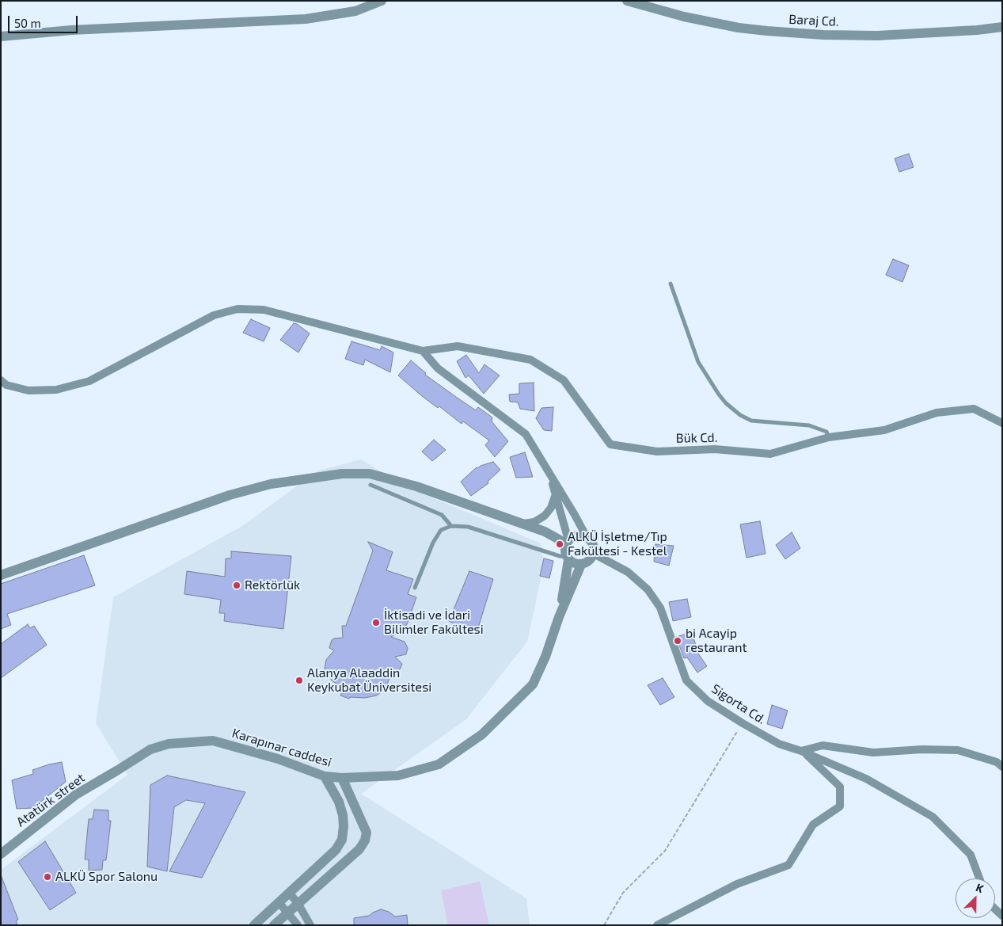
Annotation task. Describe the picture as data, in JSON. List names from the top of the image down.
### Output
{
  "streets": {
    "street": [
      "Baraj Cd.",
      "Bük Cd.",
      "Sigorta Cd.",
      "Karapınar caddesi",
      "Atatürk street"
    ]
  },
  "crossings": [
    ["Sigorta Cd.", "Karapınar caddesi"],
    ["Karapınar caddesi", "Atatürk street"]
  ],
  "places": [
    "ALKÜ İşletme/Tıp Fakültesi - Kestel",
    "Rektörlük",
    "İktisadi ve İdari Bilimler Fakültesi",
    "bi Acayip restaurant",
    "Alanya Alaaddin Keykubat Üniversitesi",
    "ALKÜ Spor Salonu"
  ],
  "scale_bar": "50 m",
  "north": "top right"
}
